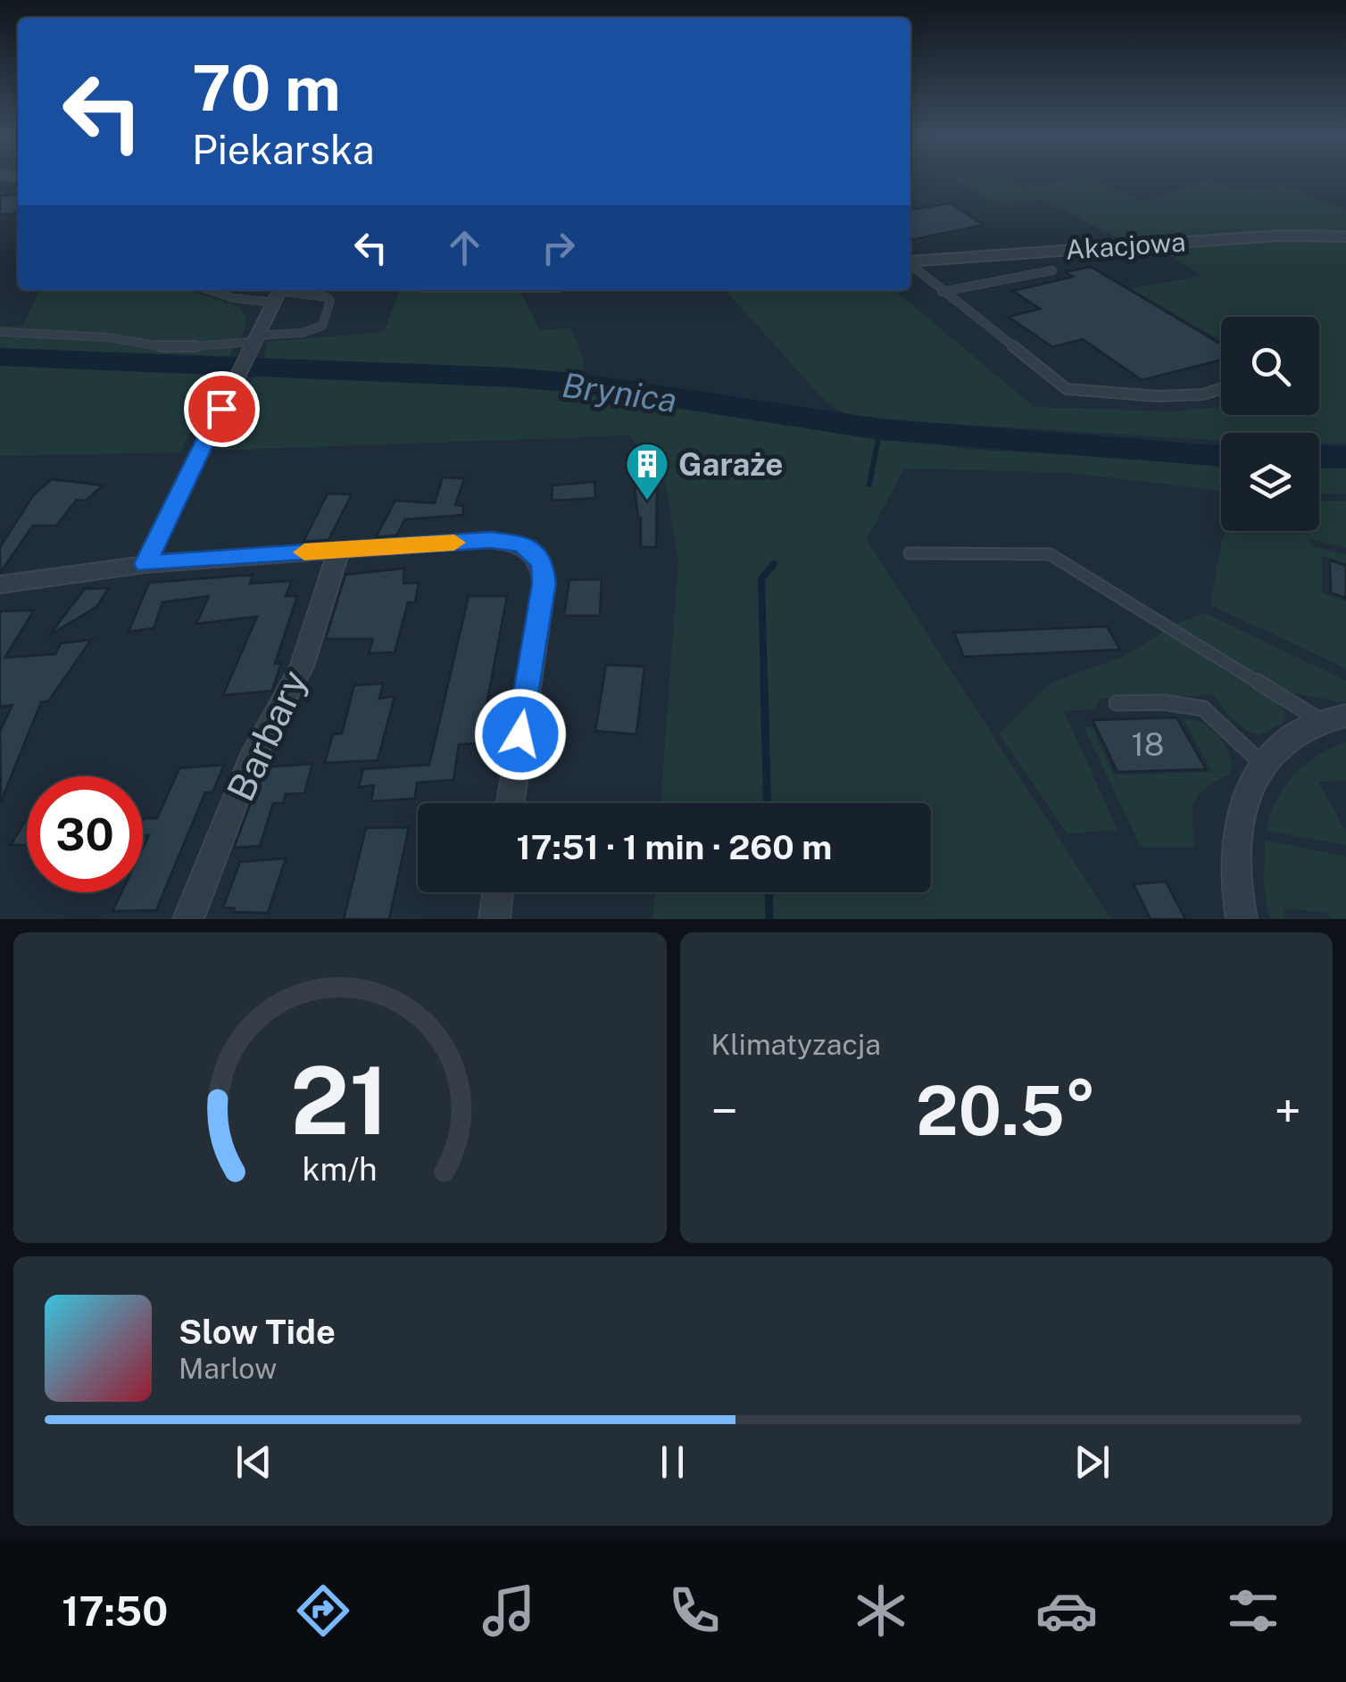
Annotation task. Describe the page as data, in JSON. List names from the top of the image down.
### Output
{
  "streets": {
    "street": ["Akacjowa", "Barbary"]
  },
  "water": ["Brynica"],
  "places": {
    "building": ["Garaże"]
  },
  "house_numbers": ["18"],
  "page": {
    "turn": ["70 m", "Piekarska"],
    "limit": "30",
    "trip": "17:51 · 1 min · 260 m",
    "tile": "Klimatyzacja",
    "heat": ["−", "20.5°", "+"],
    "song": ["Slow Tide", "Marlow"],
    "tabs": "17:50",
    "gauge": ["21", "km/h"]
  }
}
